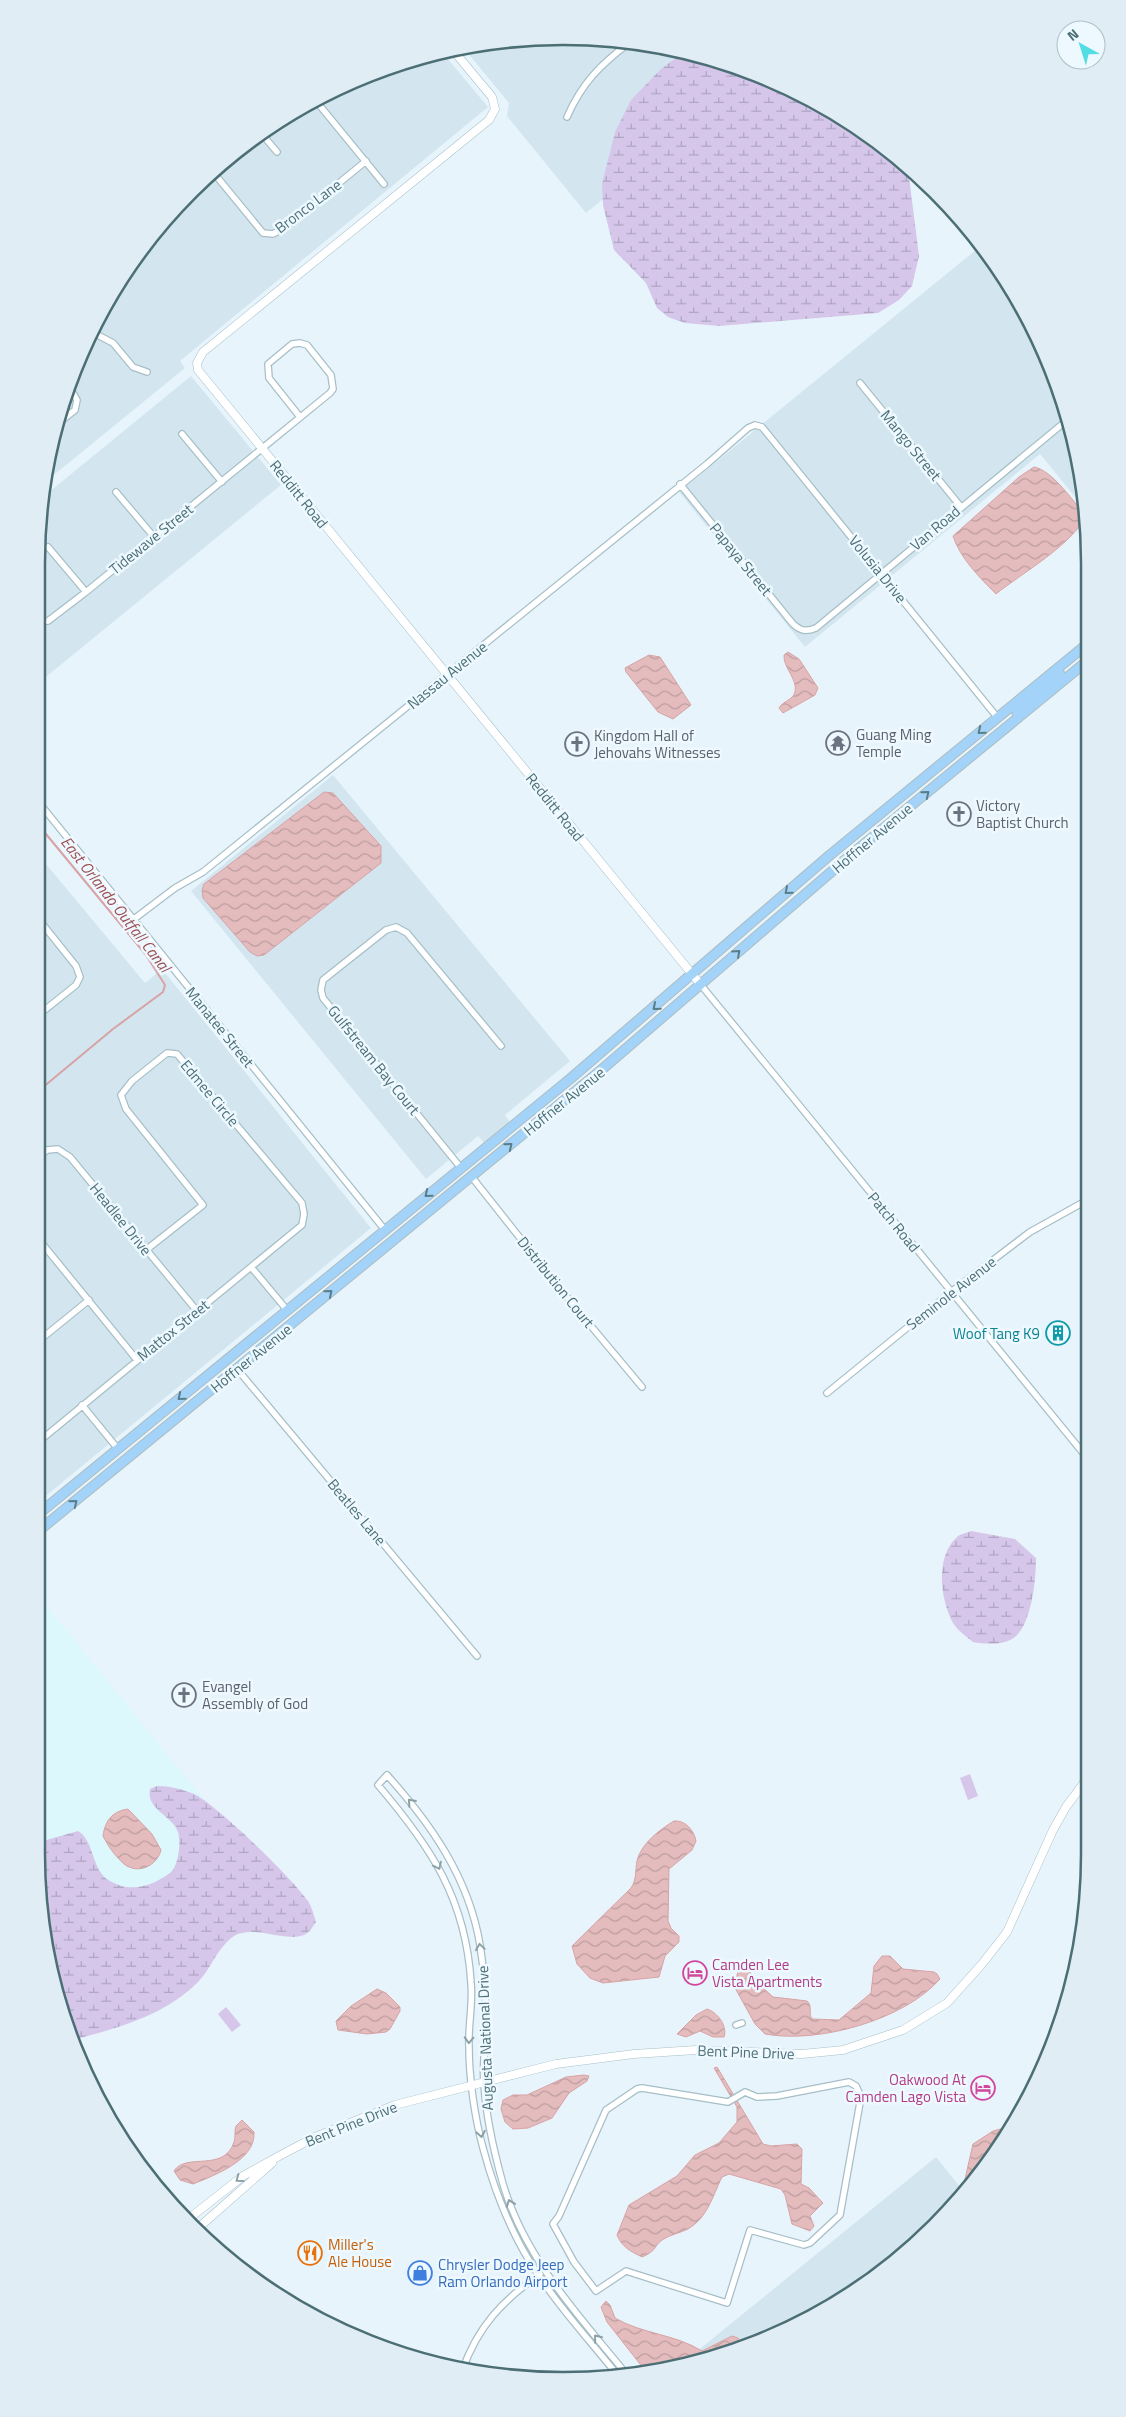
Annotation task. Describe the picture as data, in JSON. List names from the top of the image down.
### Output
{
  "streets": {
    "main road": ["Hoffner Avenue"],
    "street": [
      "Bronco Lane",
      "Mango Street",
      "Redditt Road",
      "Van Road",
      "Tidewave Street",
      "Papaya Street",
      "Volusia Drive",
      "Nassau Avenue",
      "Manatee Street",
      "Gulfstream Bay Court",
      "Edmee Circle",
      "Headlee Drive",
      "Patch Road",
      "Distribution Court",
      "Seminole Avenue",
      "Mattox Street",
      "Beatles Lane",
      "Augusta National Drive",
      "Bent Pine Drive"
    ]
  },
  "crossings": [
    ["Mango Street", "Van Road"],
    ["Redditt Road", "Tidewave Street"],
    ["Redditt Road", "Nassau Avenue"],
    ["Redditt Road", "Hoffner Avenue"],
    ["Redditt Road", "Patch Road"],
    ["Van Road", "Papaya Street"],
    ["Van Road", "Volusia Drive"],
    ["Papaya Street", "Nassau Avenue"],
    ["Volusia Drive", "Nassau Avenue"],
    ["Volusia Drive", "Hoffner Avenue"],
    ["Nassau Avenue", "Manatee Street"],
    ["Hoffner Avenue", "Manatee Street"],
    ["Hoffner Avenue", "Gulfstream Bay Court"],
    ["Hoffner Avenue", "Patch Road"],
    ["Hoffner Avenue", "Distribution Court"],
    ["Hoffner Avenue", "Beatles Lane"],
    ["Edmee Circle", "Headlee Drive"],
    ["Edmee Circle", "Mattox Street"],
    ["Headlee Drive", "Mattox Street"],
    ["Patch Road", "Seminole Avenue"],
    ["Augusta National Drive", "Bent Pine Drive"]
  ],
  "water": ["East Orlando Outfall Canal"],
  "places": {
    "temple": ["Guang Ming Temple"],
    "church": ["Kingdom Hall of Jehovahs Witnesses", "Victory Baptist Church", "Evangel Assembly of God"],
    "building": ["Woof Tang K9"],
    "hotel": ["Camden Lee Vista Apartments", "Oakwood At Camden Lago Vista"],
    "restaurant": ["Miller's Ale House"],
    "shop": ["Chrysler Dodge Jeep Ram Orlando Airport"]
  },
  "north": "top left"
}
